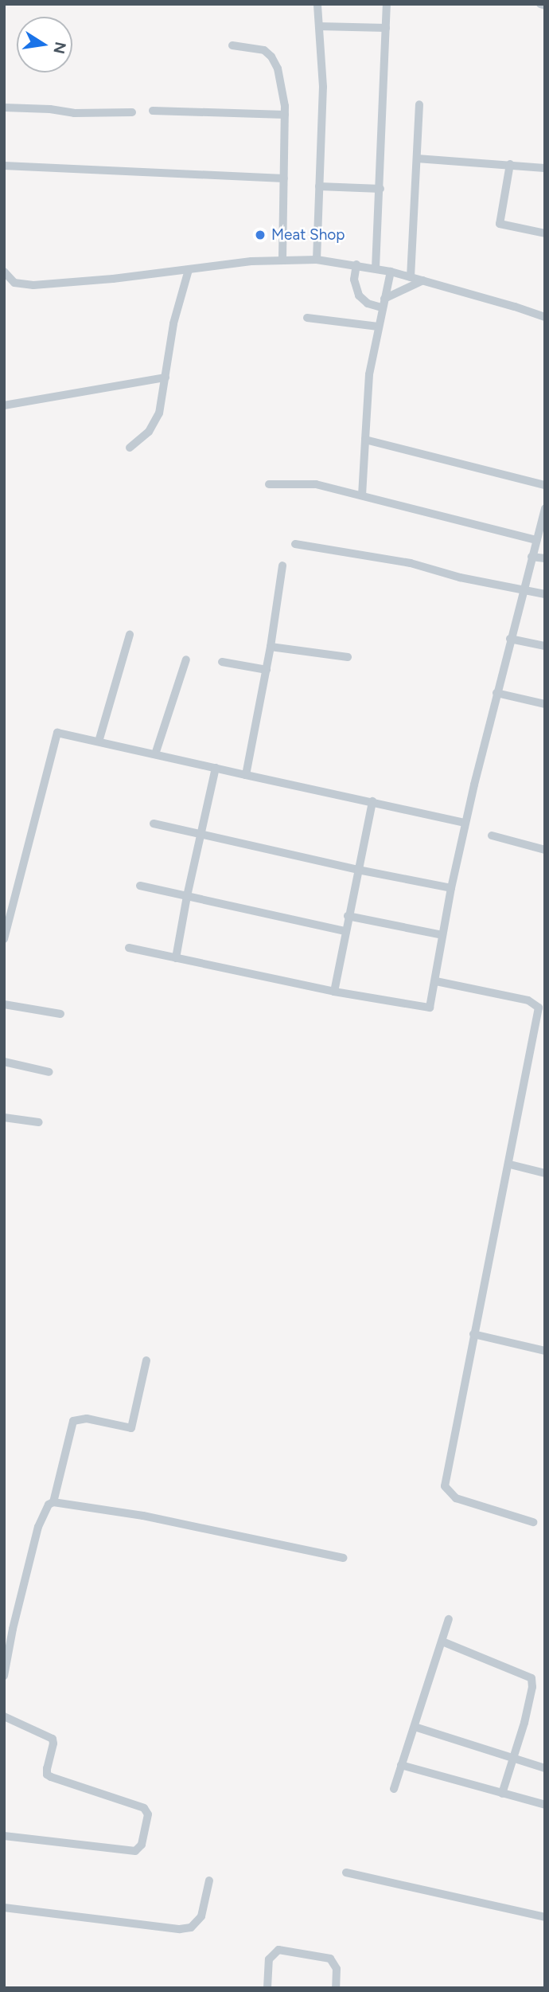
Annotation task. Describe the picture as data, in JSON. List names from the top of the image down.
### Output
{
  "places": ["Meat Shop"],
  "north": "right"
}
